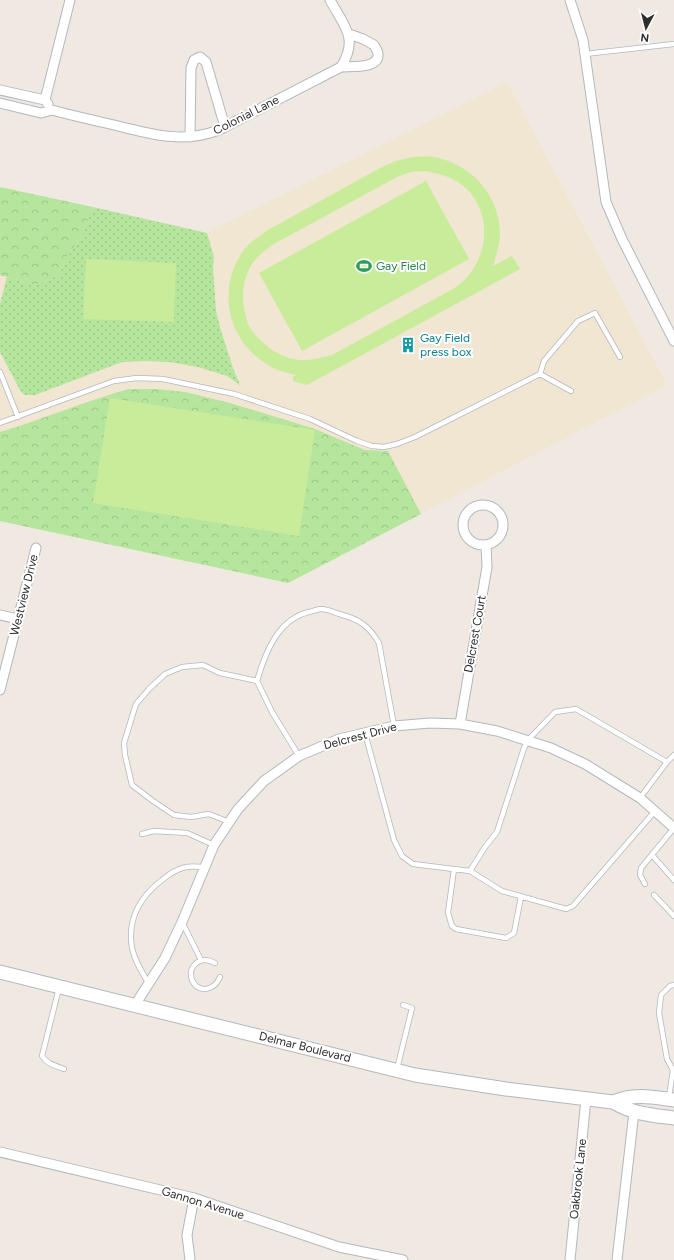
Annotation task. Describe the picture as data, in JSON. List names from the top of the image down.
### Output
{
  "streets": {
    "main road": ["Delmar Boulevard"],
    "street": [
      "Colonial Lane",
      "Westview Drive",
      "Delcrest Court",
      "Delcrest Drive",
      "Oakbrook Lane",
      "Gannon Avenue"
    ]
  },
  "crossings": [
    ["Delcrest Court", "Delcrest Drive"],
    ["Delcrest Drive", "Delmar Boulevard"],
    ["Delmar Boulevard", "Oakbrook Lane"]
  ],
  "places": {
    "sports": ["Gay Field"],
    "building": ["Gay Field press box"]
  },
  "north": "bottom"
}
